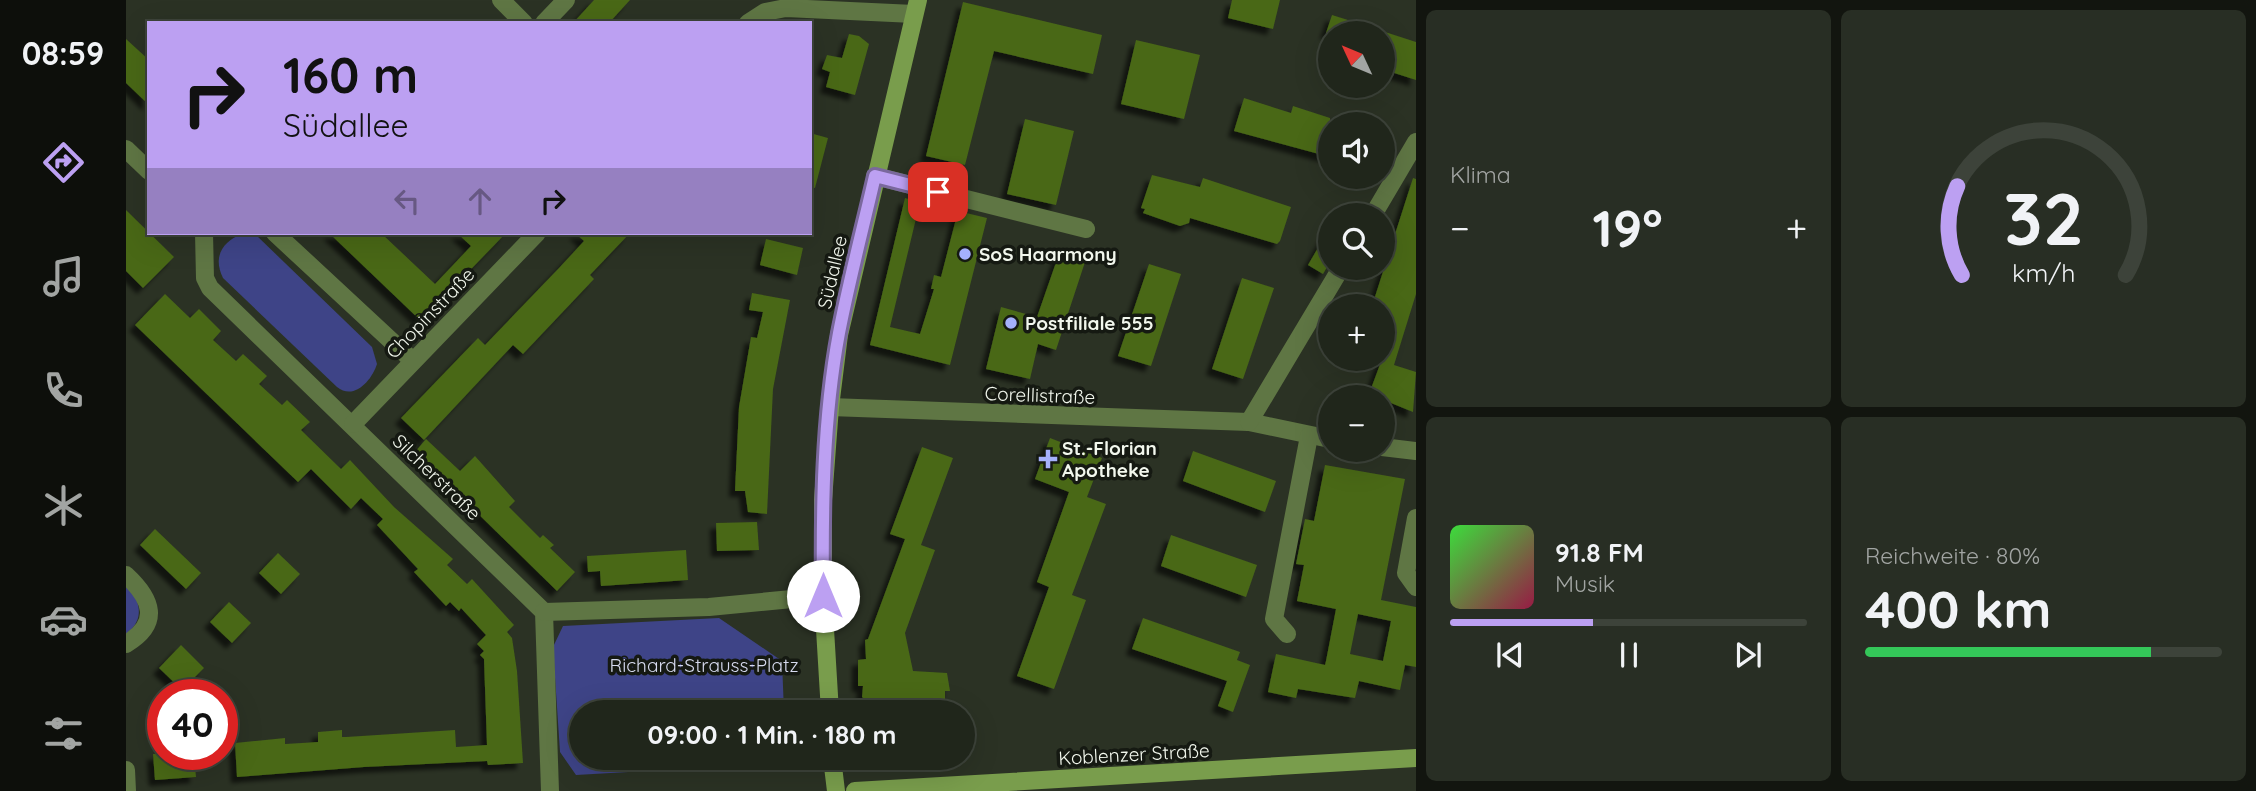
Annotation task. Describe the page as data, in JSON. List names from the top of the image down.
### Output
{
  "streets": {
    "street": [
      "Südallee",
      "Chopinstraße",
      "Corellistraße",
      "Silcherstraße",
      "Koblenzer Straße"
    ]
  },
  "crossings": [
    ["Südallee", "Corellistraße"],
    ["Chopinstraße", "Silcherstraße"]
  ],
  "parks": ["Richard-Strauss-Platz"],
  "places": {
    "other": ["SoS Haarmony", "Postfiliale 555"],
    "health": ["St.-Florian Apotheke"]
  },
  "north": "top left",
  "page": {
    "tabs": "08:59",
    "tile": [
      "Klima",
      ["Reichweite · 80%", "400 km"]
    ],
    "map_buttons": ["+", "−"],
    "turn": ["160 m", "Südallee"],
    "heat": ["−", "19°", "+"],
    "song": ["91.8 FM", "Musik"],
    "limit": "40",
    "trip": "09:00 · 1 Min. · 180 m",
    "gauge": ["32", "km/h"]
  }
}
